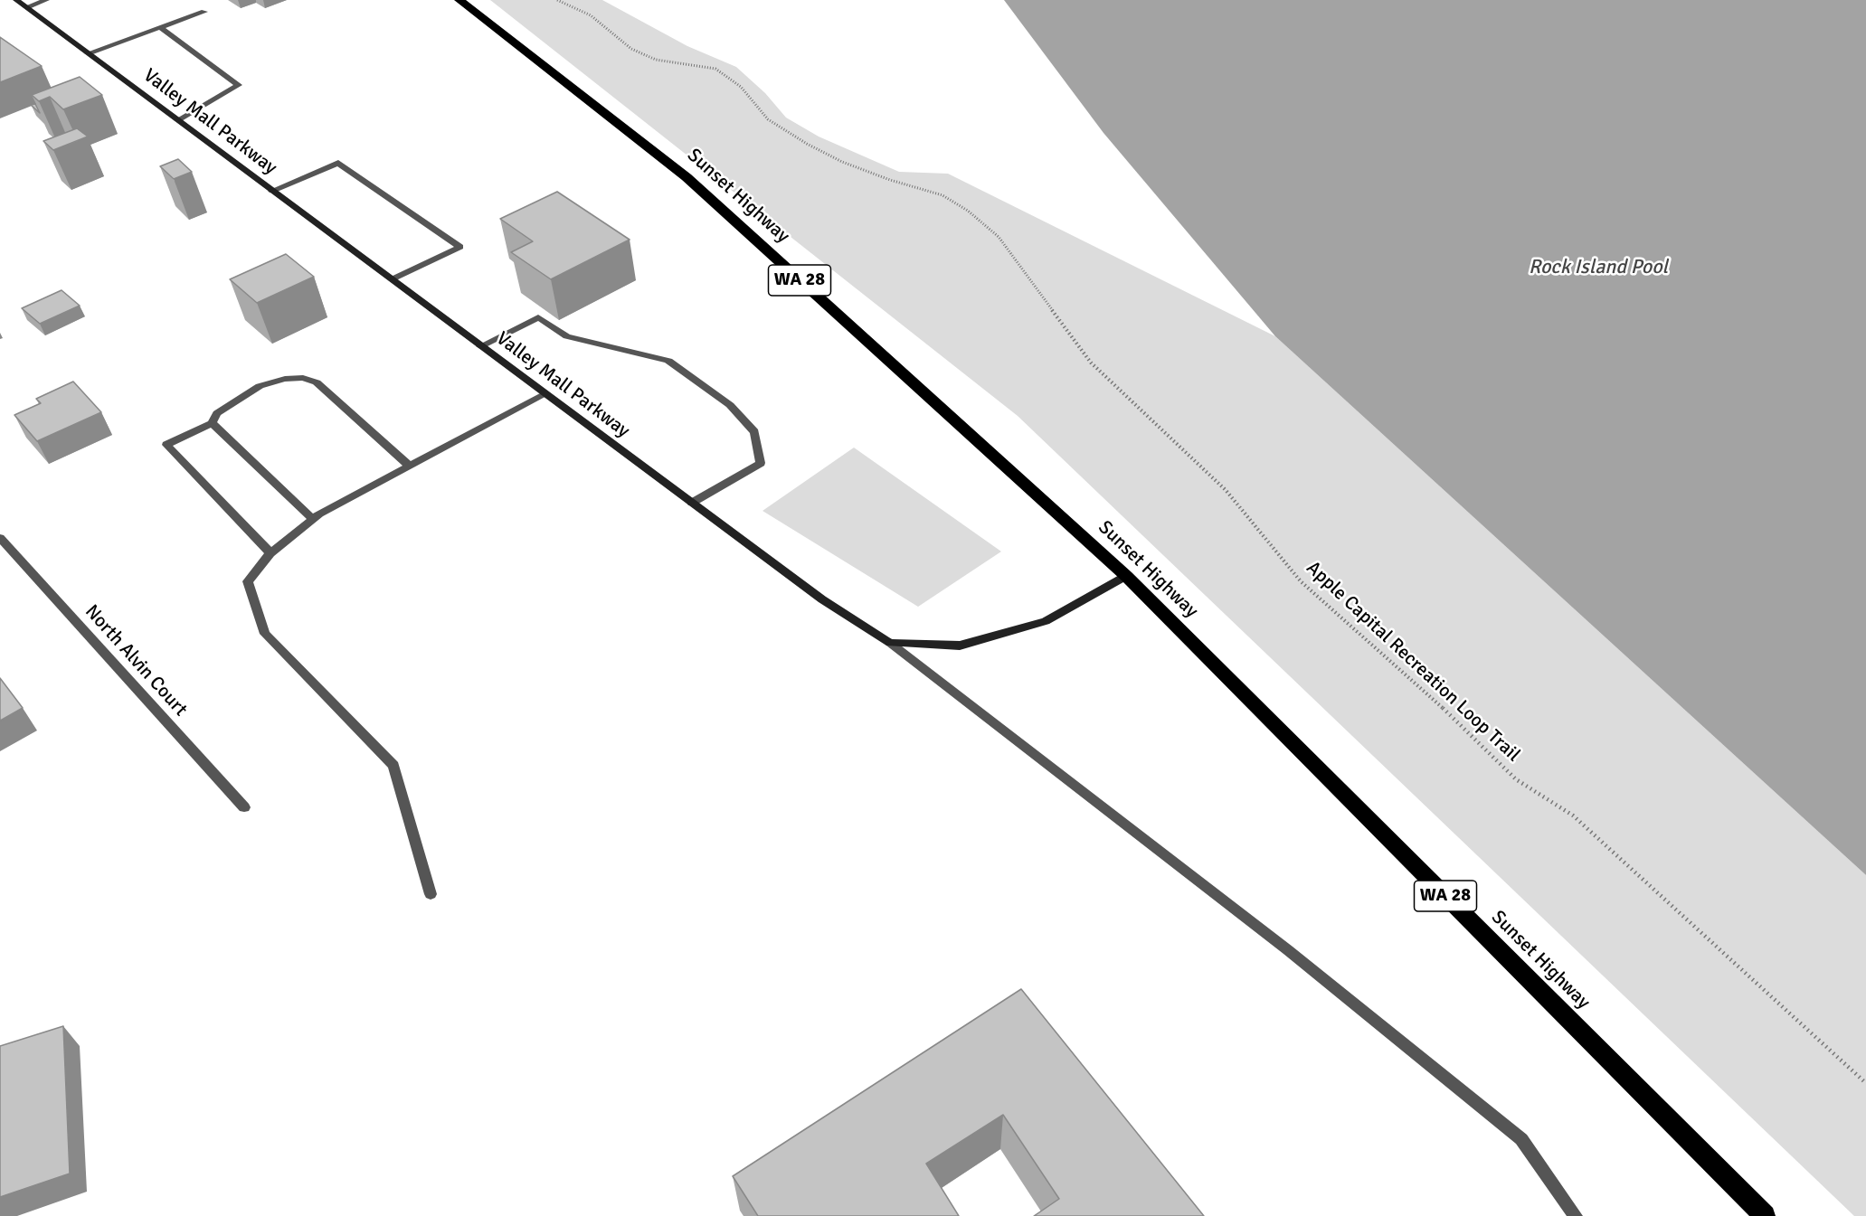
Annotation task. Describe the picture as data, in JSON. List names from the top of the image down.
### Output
{
  "streets": {
    "highway": ["Sunset Highway", "WA 28"],
    "main road": ["Valley Mall Parkway"],
    "street": ["North Alvin Court"],
    "path": ["Apple Capital Recreation Loop Trail"]
  },
  "water": ["Rock Island Pool"]
}
